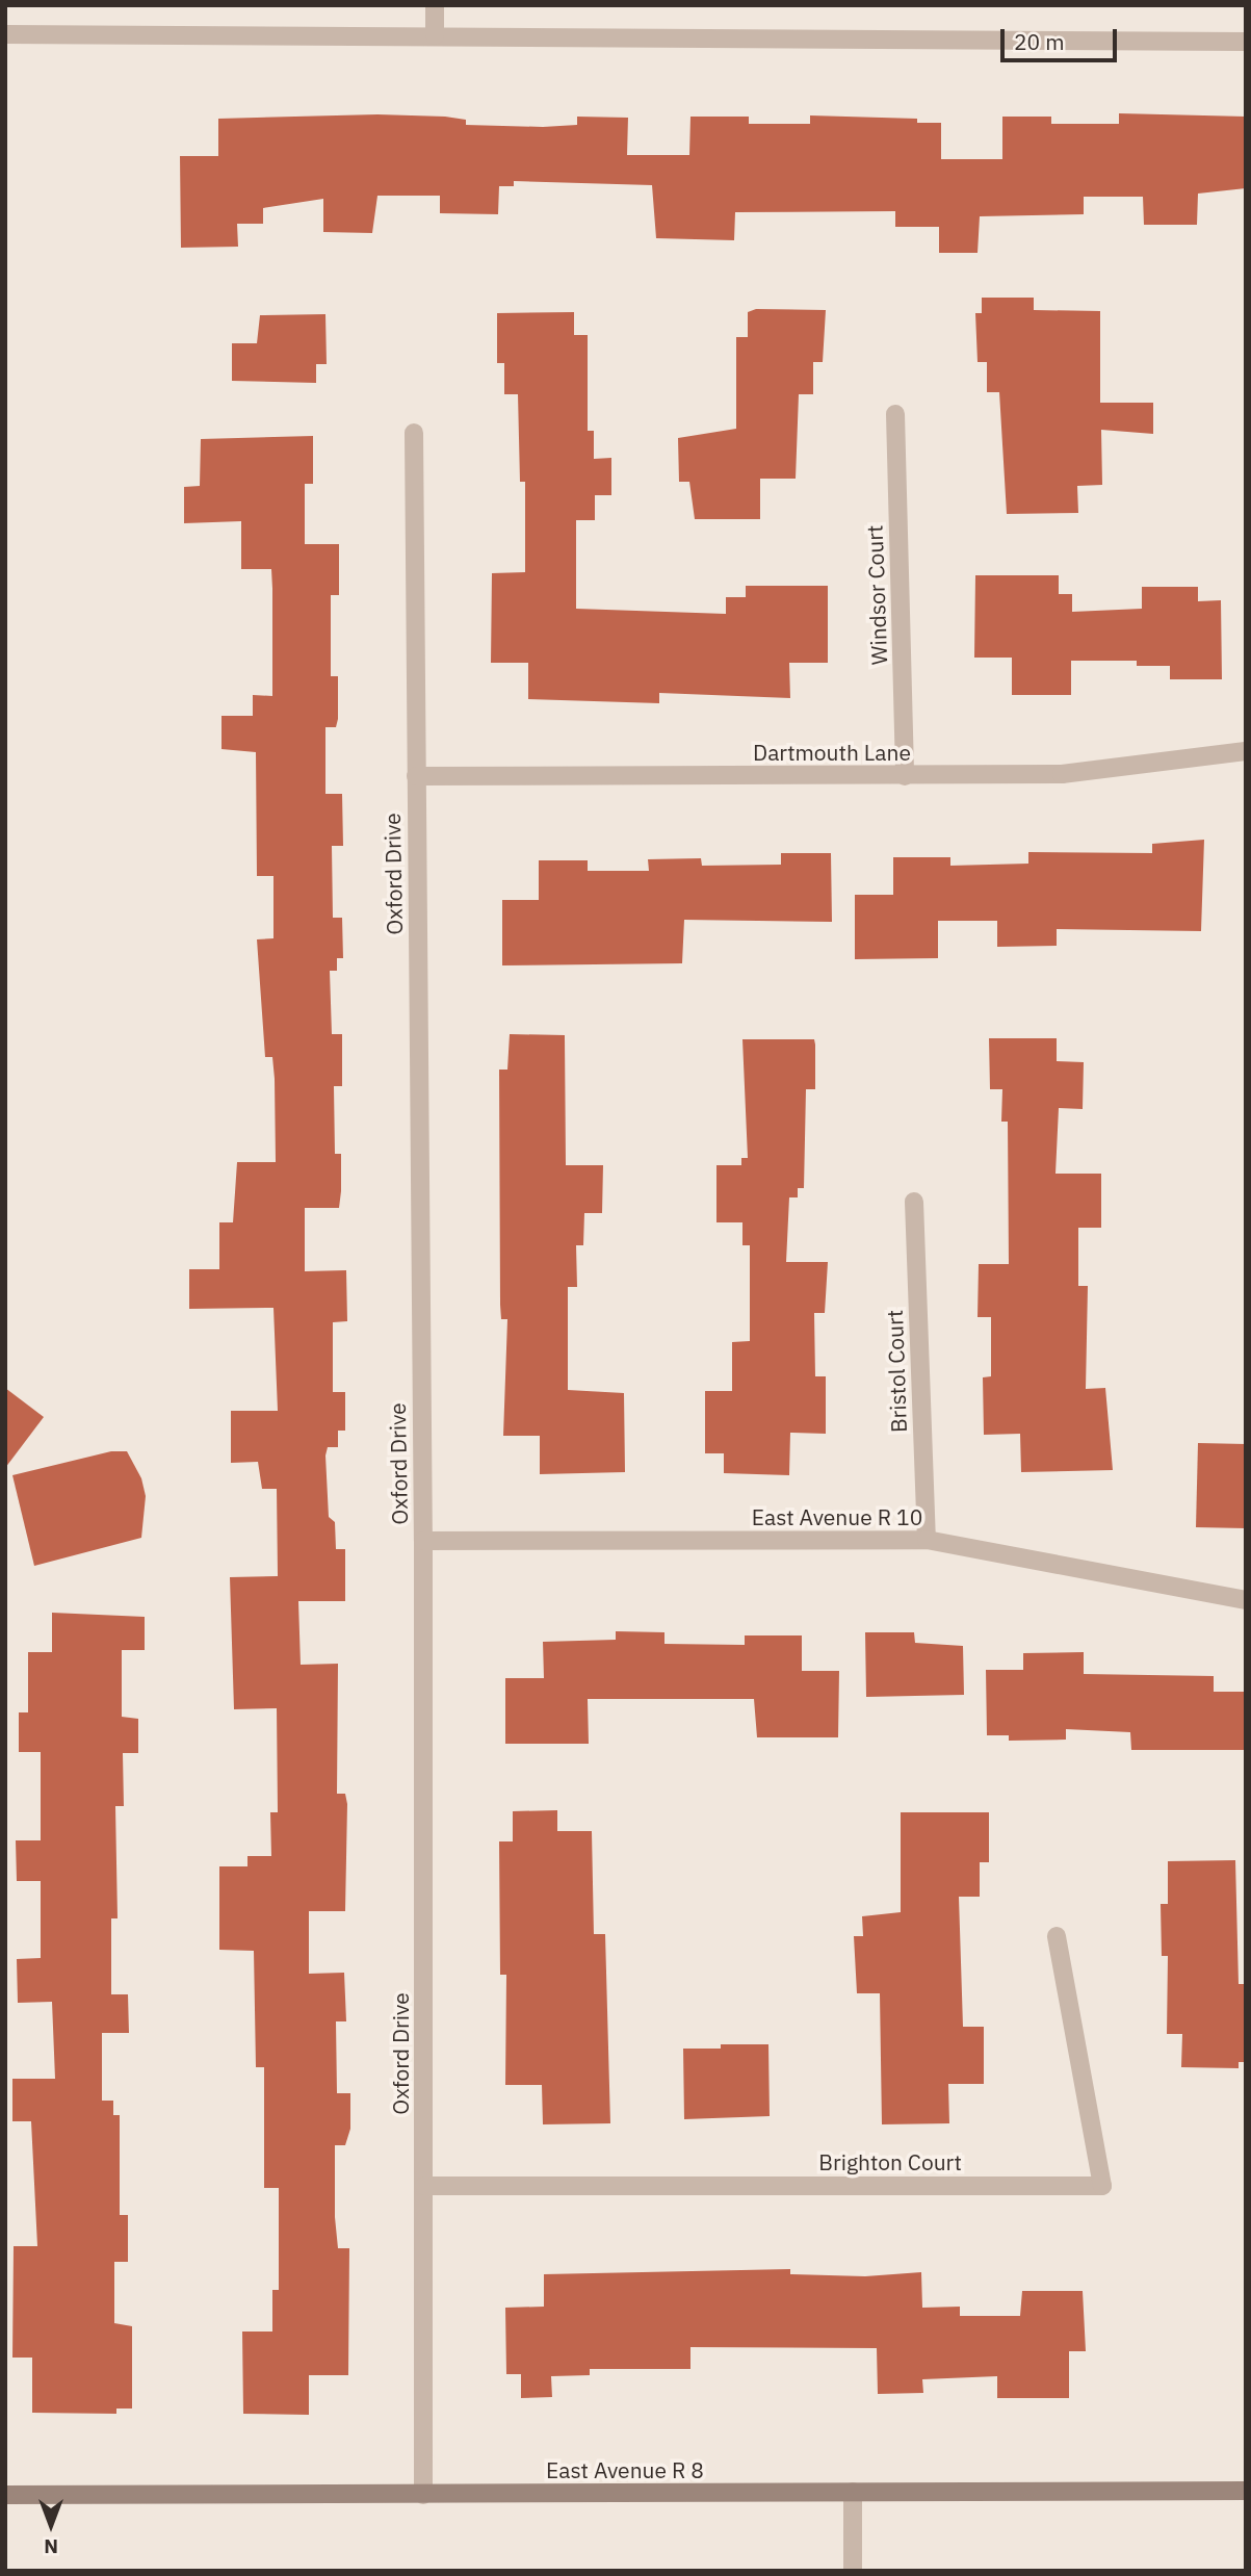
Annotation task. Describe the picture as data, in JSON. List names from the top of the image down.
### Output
{
  "streets": {
    "street": [
      "Windsor Court",
      "Dartmouth Lane",
      "Oxford Drive",
      "Bristol Court",
      "East Avenue R 10",
      "Brighton Court",
      "East Avenue R 8"
    ]
  },
  "crossings": [
    ["Windsor Court", "Dartmouth Lane"],
    ["Dartmouth Lane", "Oxford Drive"],
    ["Oxford Drive", "East Avenue R 10"],
    ["Oxford Drive", "Brighton Court"],
    ["Oxford Drive", "East Avenue R 8"],
    ["Bristol Court", "East Avenue R 10"]
  ],
  "scale_bar": "20 m",
  "north": "bottom"
}
